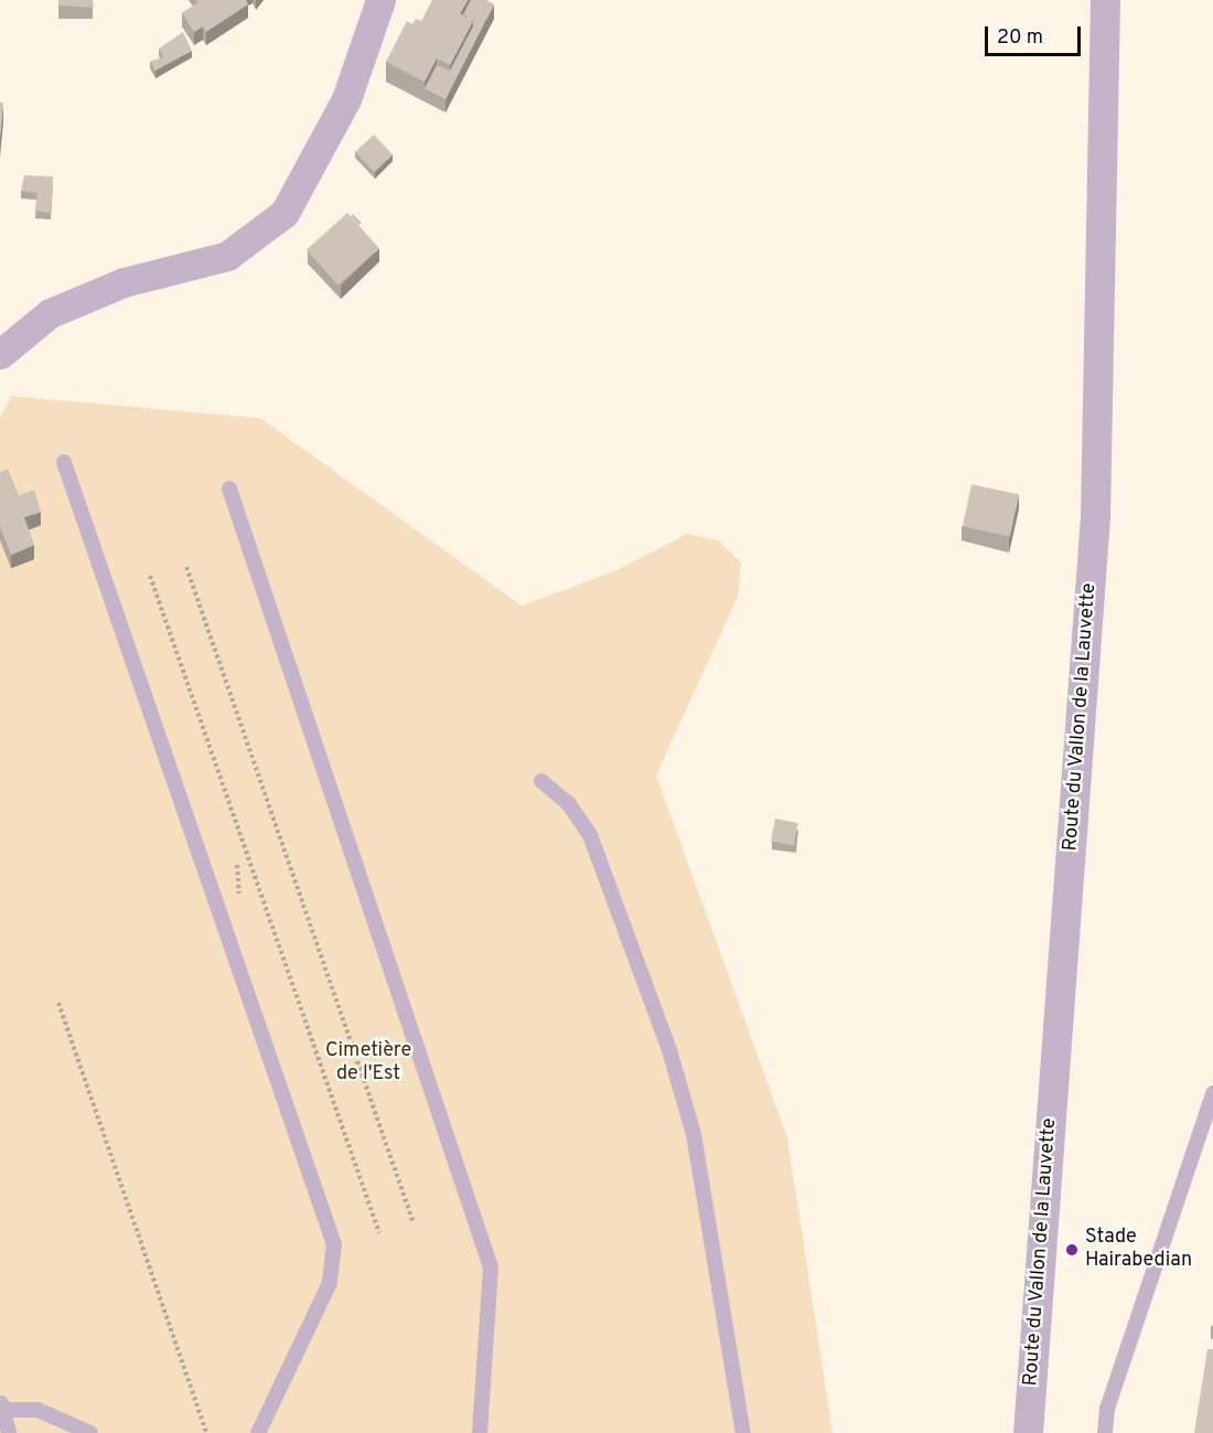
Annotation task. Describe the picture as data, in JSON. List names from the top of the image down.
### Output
{
  "streets": {
    "street": ["Route du Vallon de la Lauvette"]
  },
  "parks": ["Cimetière de l'Est"],
  "places": ["Stade Hairabedian"],
  "scale_bar": "20 m"
}
